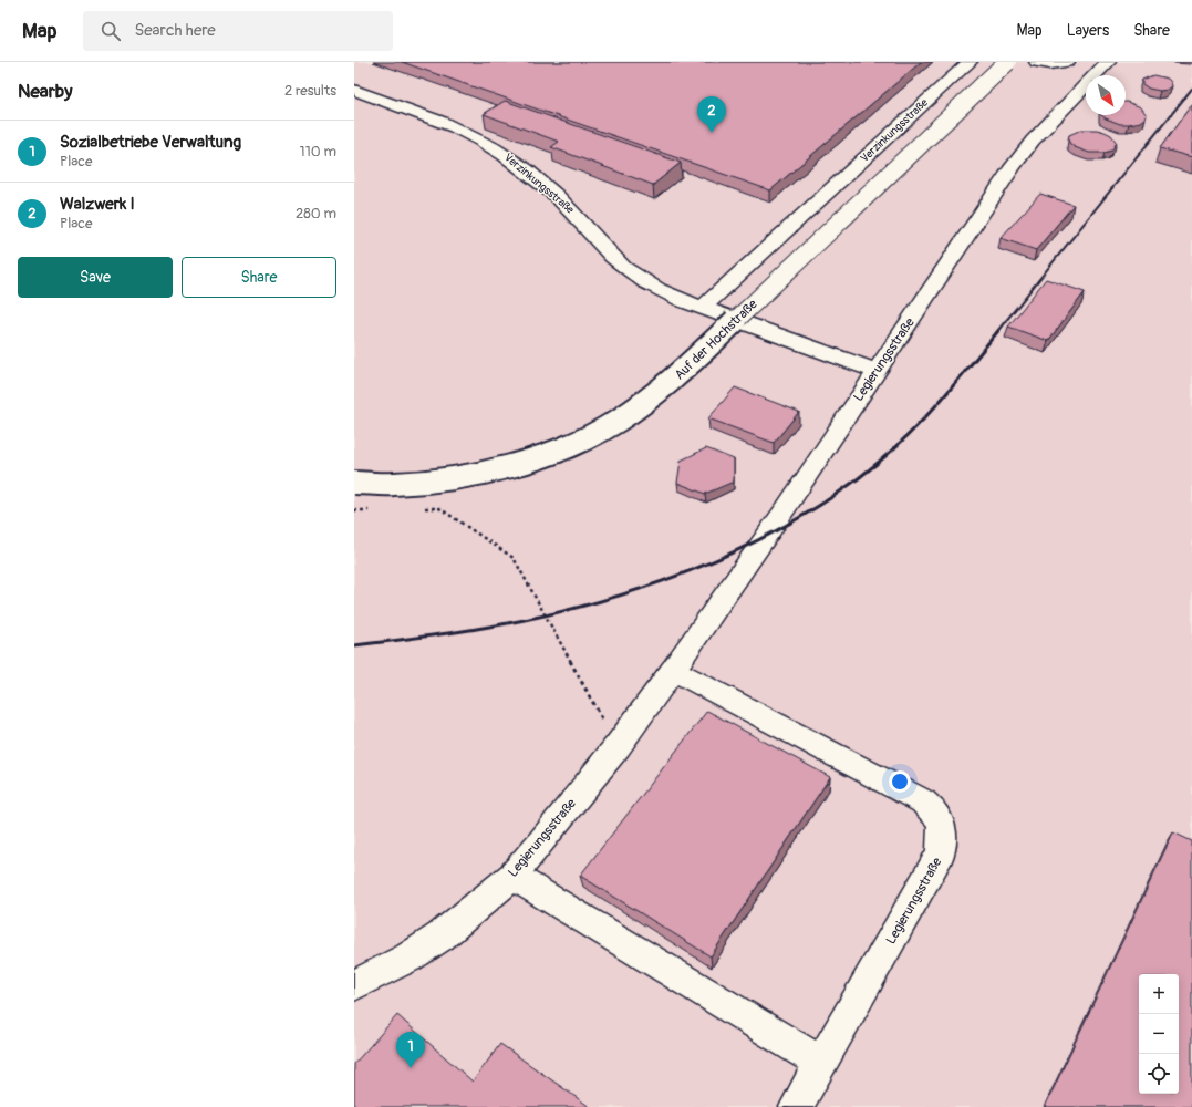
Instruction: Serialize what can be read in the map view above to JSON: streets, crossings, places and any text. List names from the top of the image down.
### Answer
{
  "streets": {
    "lane": ["Verzinkungsstraße", "Auf der Hochstraße", "Legierungsstraße"]
  },
  "crossings": [
    ["Verzinkungsstraße", "Legierungsstraße"]
  ],
  "north": "bottom right",
  "page": {
    "header": "Map",
    "search": "Search here",
    "nav": ["Map", "Layers", "Share"],
    "heading": ["Nearby", "2 results"],
    "pins": ["2", "1"],
    "list": [
      {
        "mark": "1",
        "name": "Sozialbetriebe Verwaltung",
        "note": "Place",
        "value": "110 m"
      },
      {
        "mark": "2",
        "name": "Walzwerk I",
        "note": "Place",
        "value": "280 m"
      }
    ],
    "buttons": ["Save", "Share"],
    "map_buttons": ["+", "−"]
  }
}
